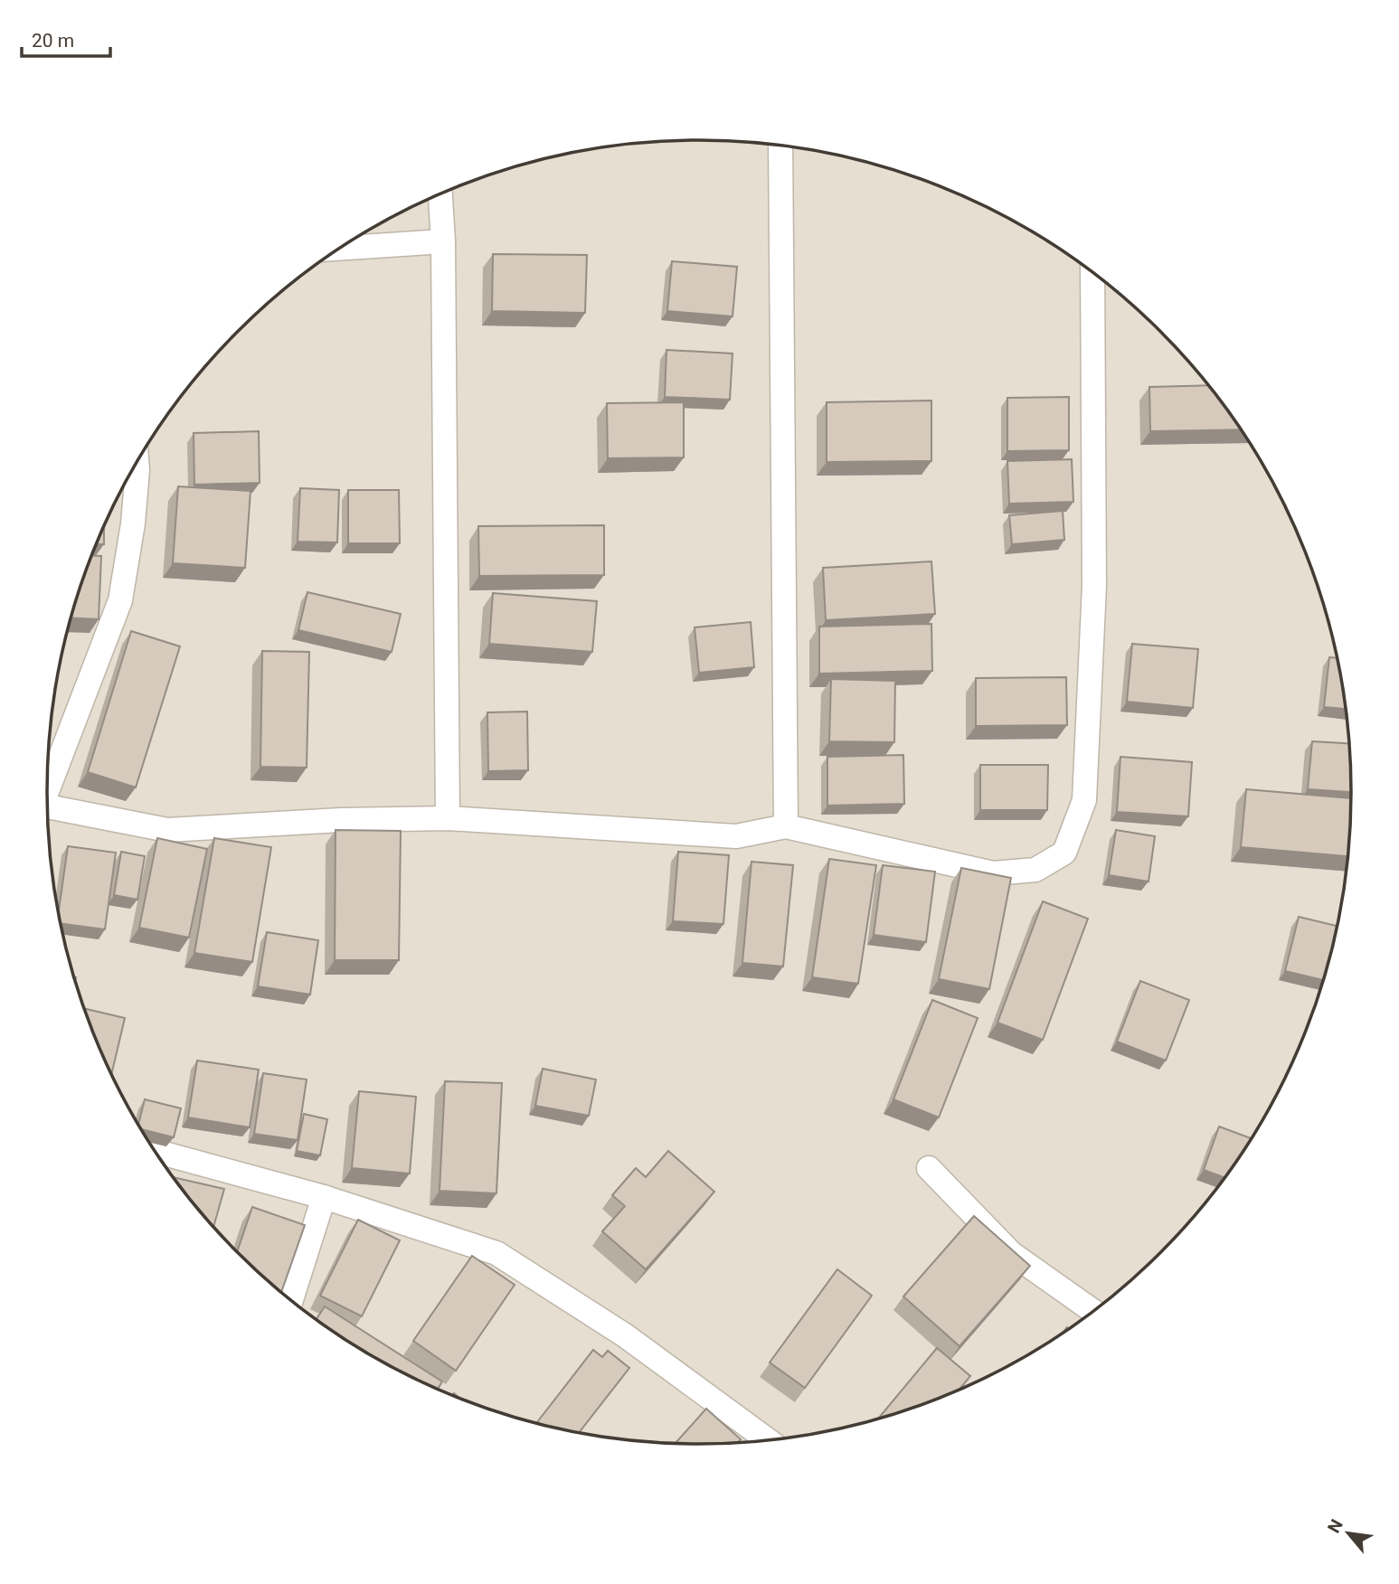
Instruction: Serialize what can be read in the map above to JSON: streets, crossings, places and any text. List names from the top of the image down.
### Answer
{
  "scale_bar": "20 m",
  "north": "top left"
}
